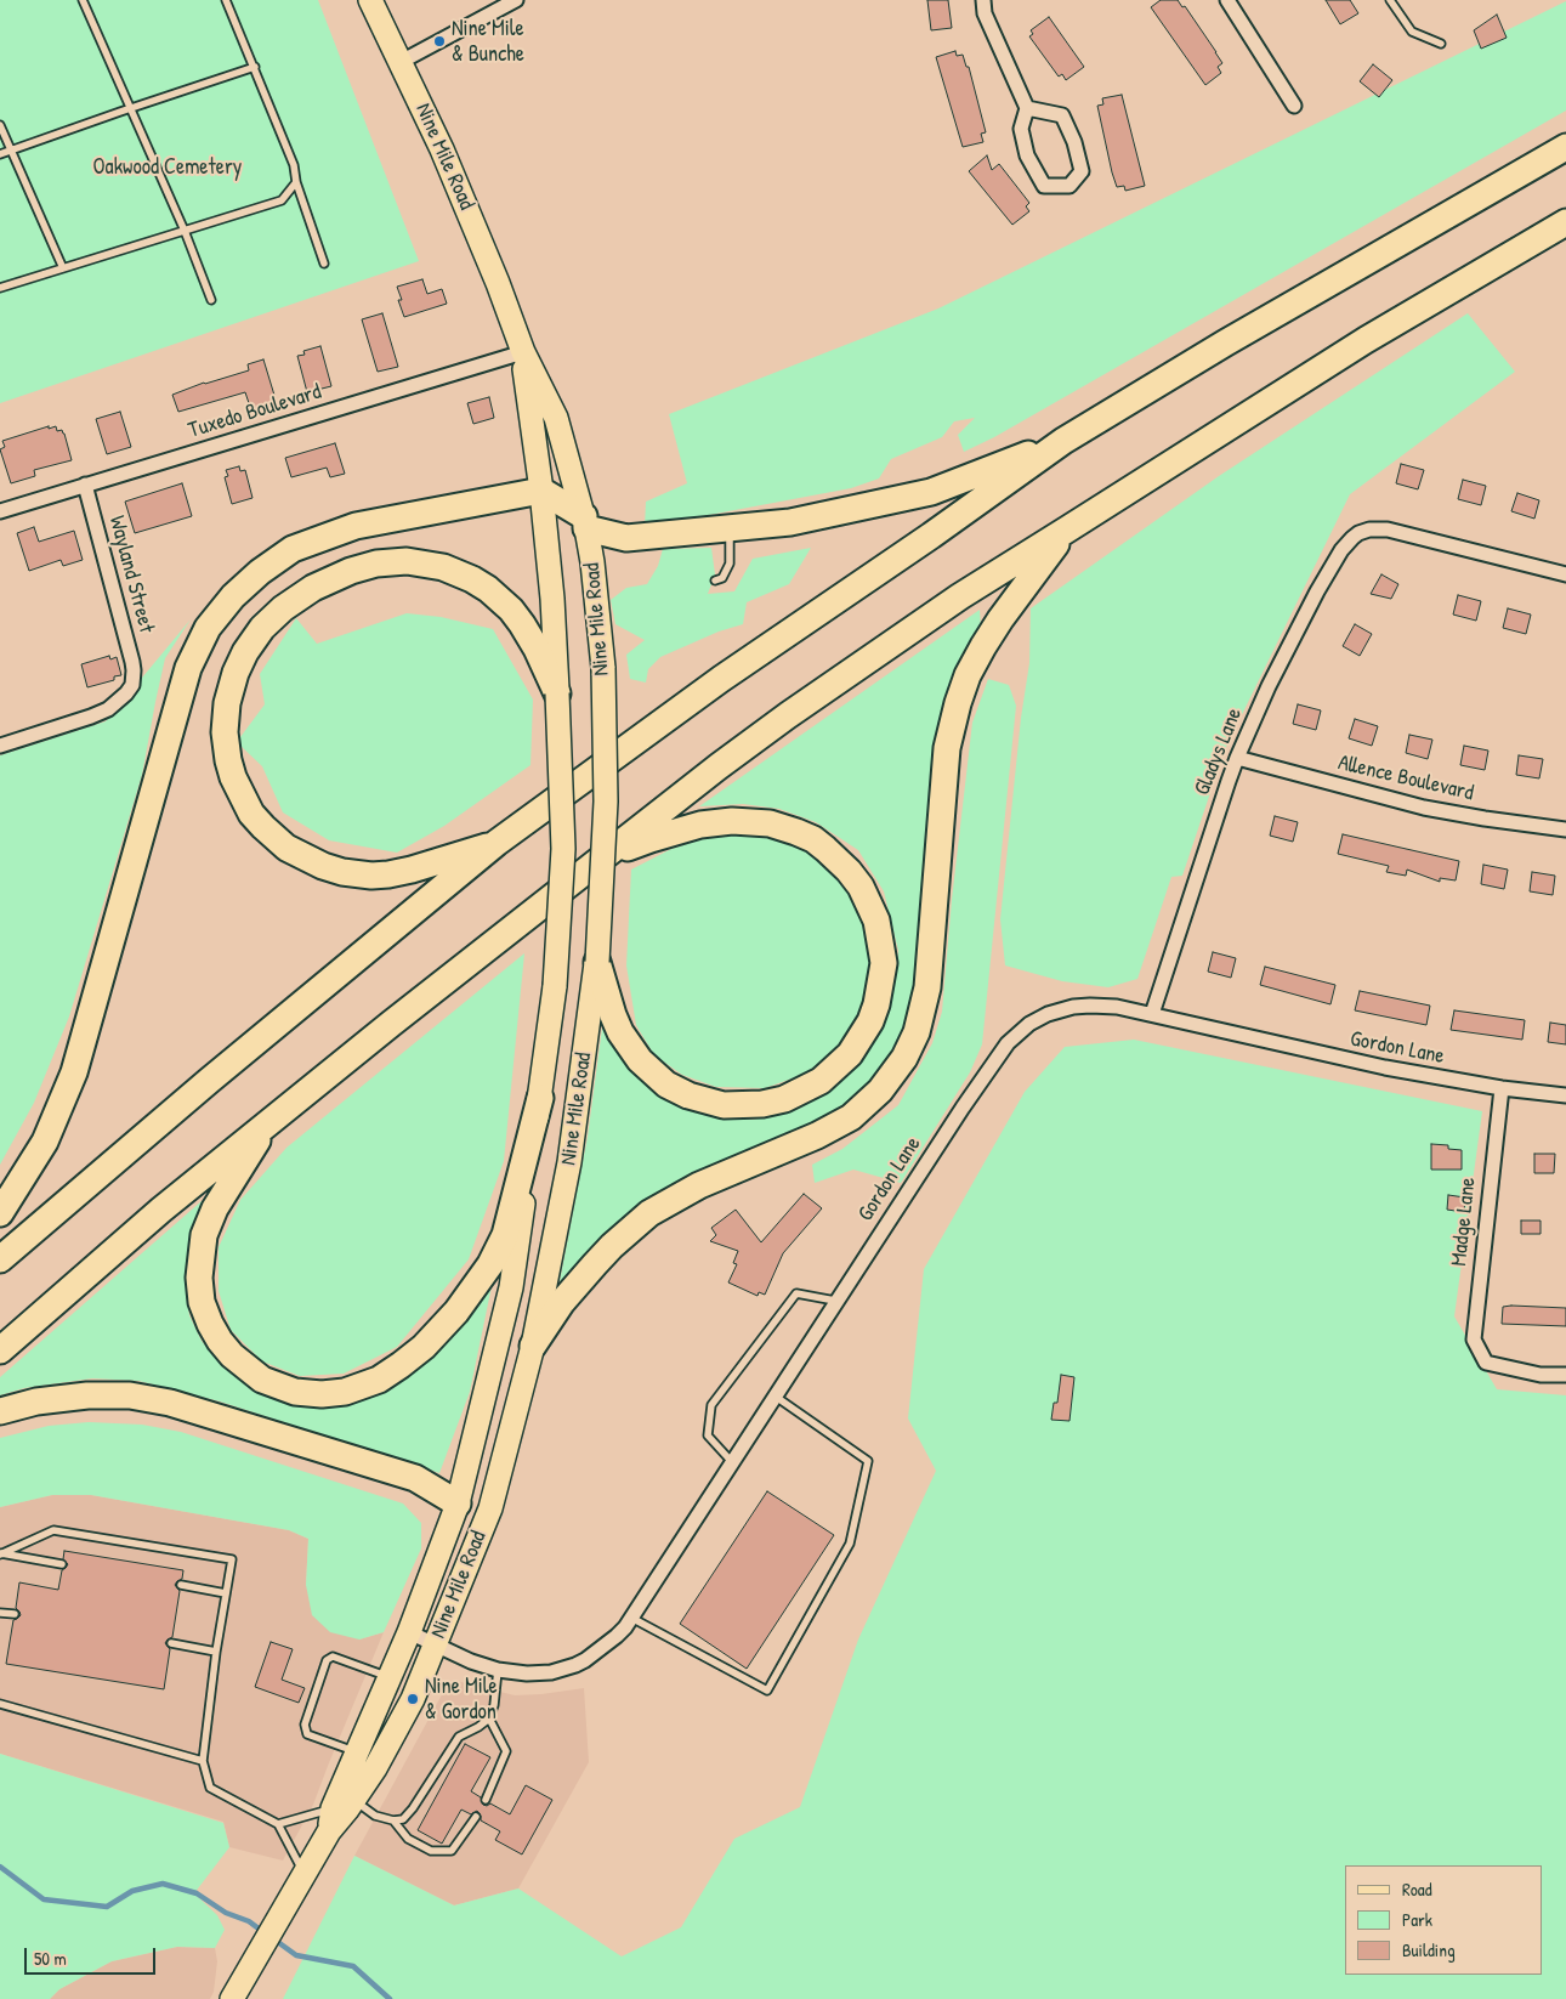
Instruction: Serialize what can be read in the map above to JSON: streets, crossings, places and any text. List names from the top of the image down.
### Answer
{
  "streets": {
    "main road": ["Nine Mile Road"],
    "street": [
      "Tuxedo Boulevard",
      "Wayland Street",
      "Gladys Lane",
      "Allence Boulevard",
      "Gordon Lane",
      "Madge Lane"
    ]
  },
  "crossings": [
    ["Nine Mile Road", "Tuxedo Boulevard"],
    ["Nine Mile Road", "Gordon Lane"],
    ["Tuxedo Boulevard", "Wayland Street"],
    ["Gladys Lane", "Allence Boulevard"],
    ["Gladys Lane", "Gordon Lane"],
    ["Gordon Lane", "Madge Lane"]
  ],
  "parks": ["Oakwood Cemetery"],
  "places": ["Nine Mile & Bunche", "Nine Mile & Gordon"],
  "legend": ["Road", "Park", "Building"],
  "scale_bar": "50 m"
}
